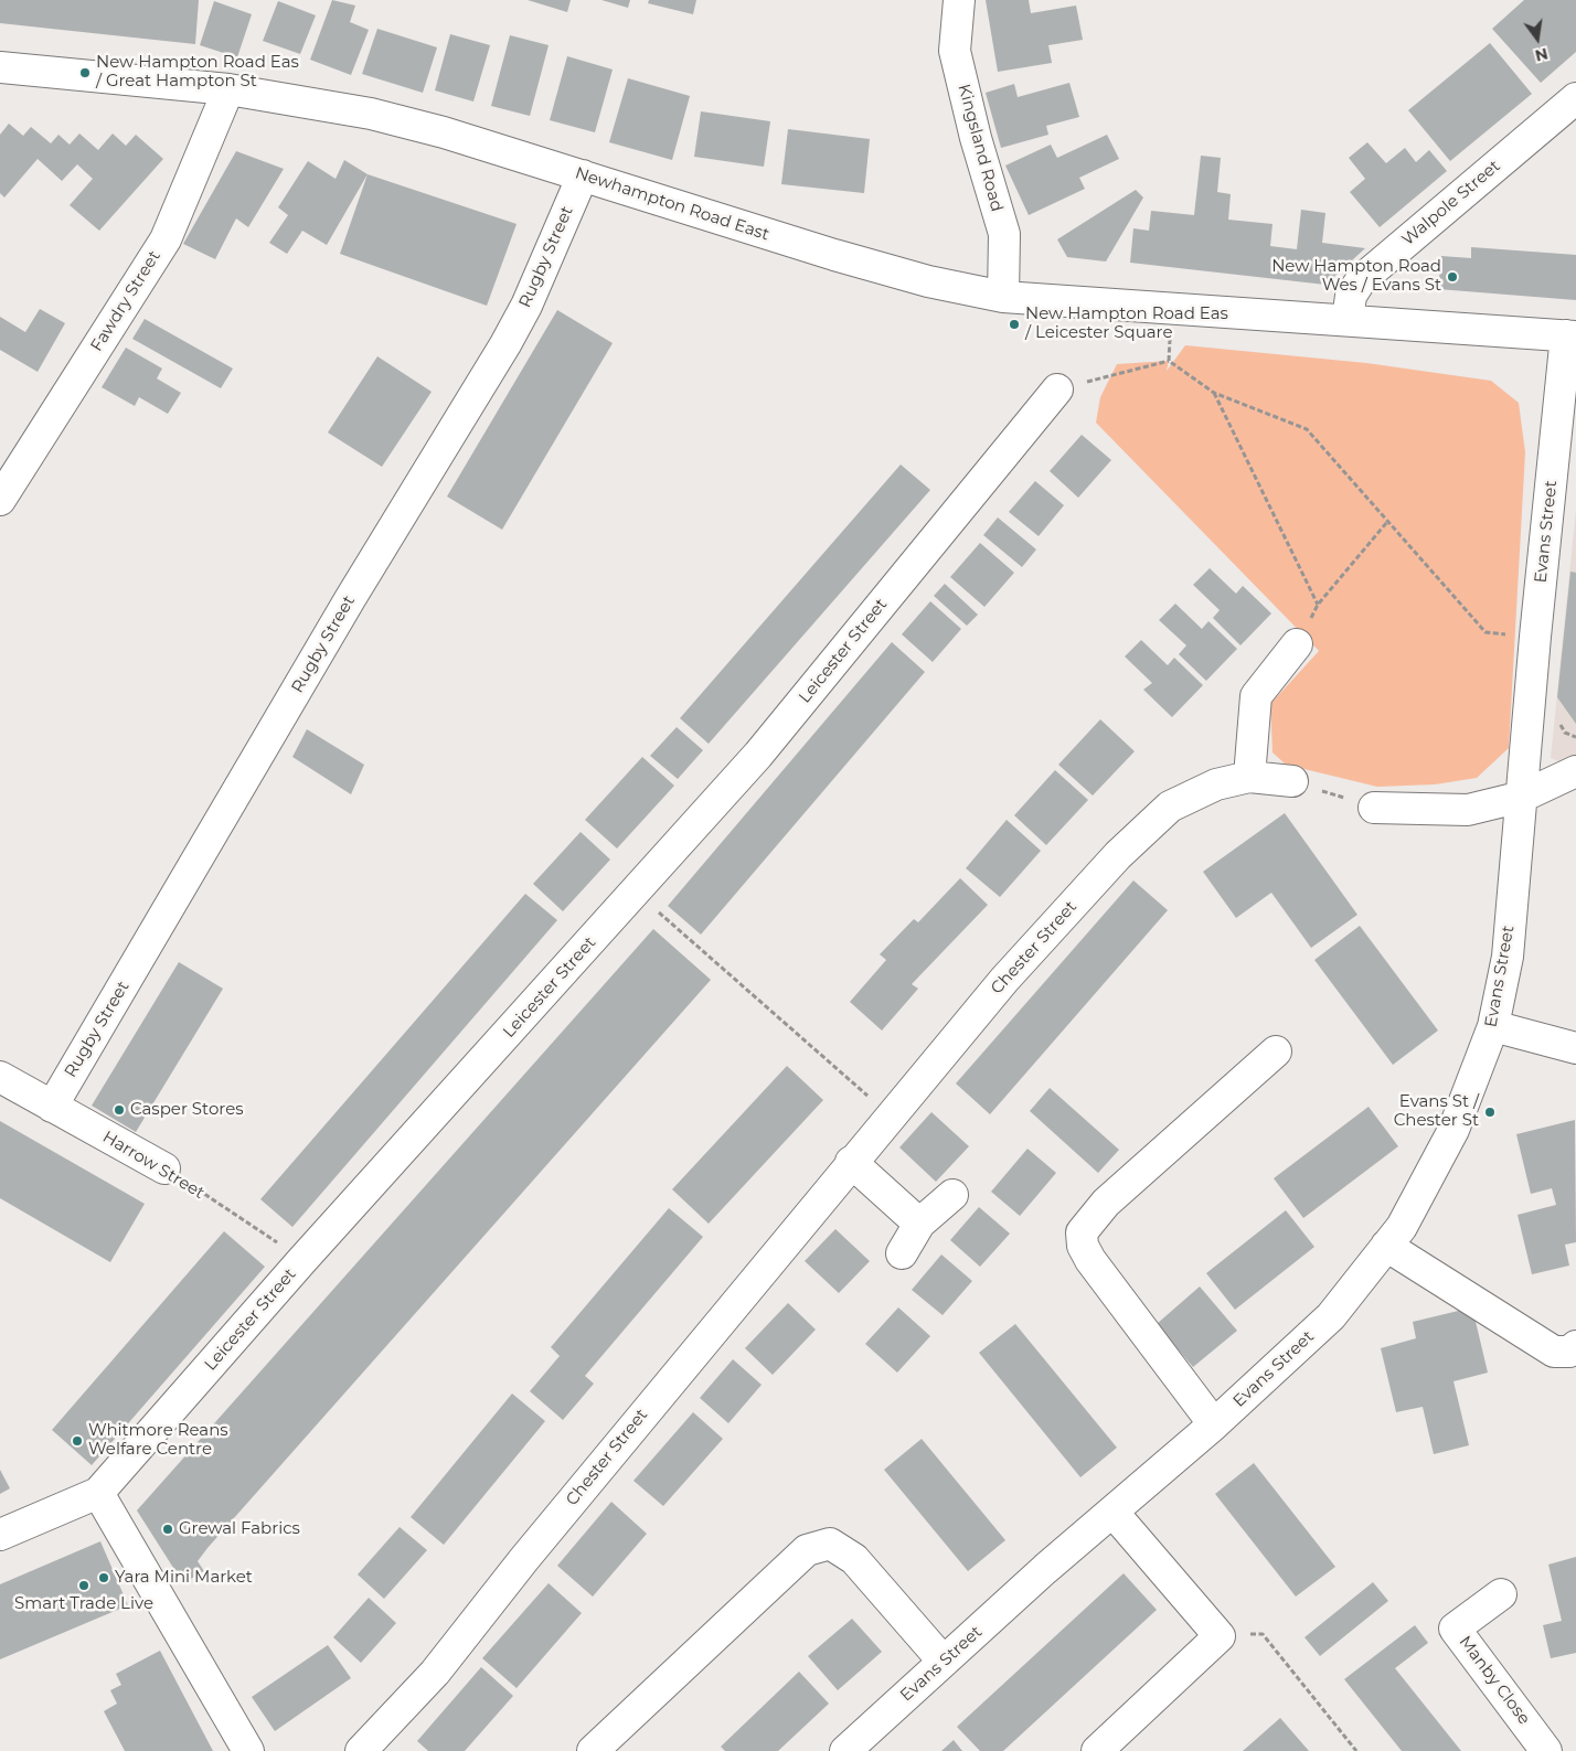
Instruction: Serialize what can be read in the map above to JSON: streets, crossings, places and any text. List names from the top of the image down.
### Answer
{
  "streets": {
    "street": [
      "Kingsland Road",
      "Walpole Street",
      "Newhampton Road East",
      "Rugby Street",
      "Fawdry Street",
      "Evans Street",
      "Leicester Street",
      "Chester Street",
      "Harrow Street",
      "Manby Close"
    ]
  },
  "crossings": [
    ["Kingsland Road", "Newhampton Road East"],
    ["Walpole Street", "Newhampton Road East"],
    ["Newhampton Road East", "Rugby Street"],
    ["Newhampton Road East", "Fawdry Street"],
    ["Newhampton Road East", "Evans Street"],
    ["Rugby Street", "Harrow Street"],
    ["Leicester Street", "Harrow Street"]
  ],
  "places": [
    "New Hampton Road Eas / Great Hampton St",
    "New Hampton Road Wes / Evans St",
    "New Hampton Road Eas / Leicester Square",
    "Casper Stores",
    "Evans St / Chester St",
    "Whitmore Reans Welfare Centre",
    "Grewal Fabrics",
    "Yara Mini Market",
    "Smart Trade Live"
  ],
  "north": "bottom"
}
